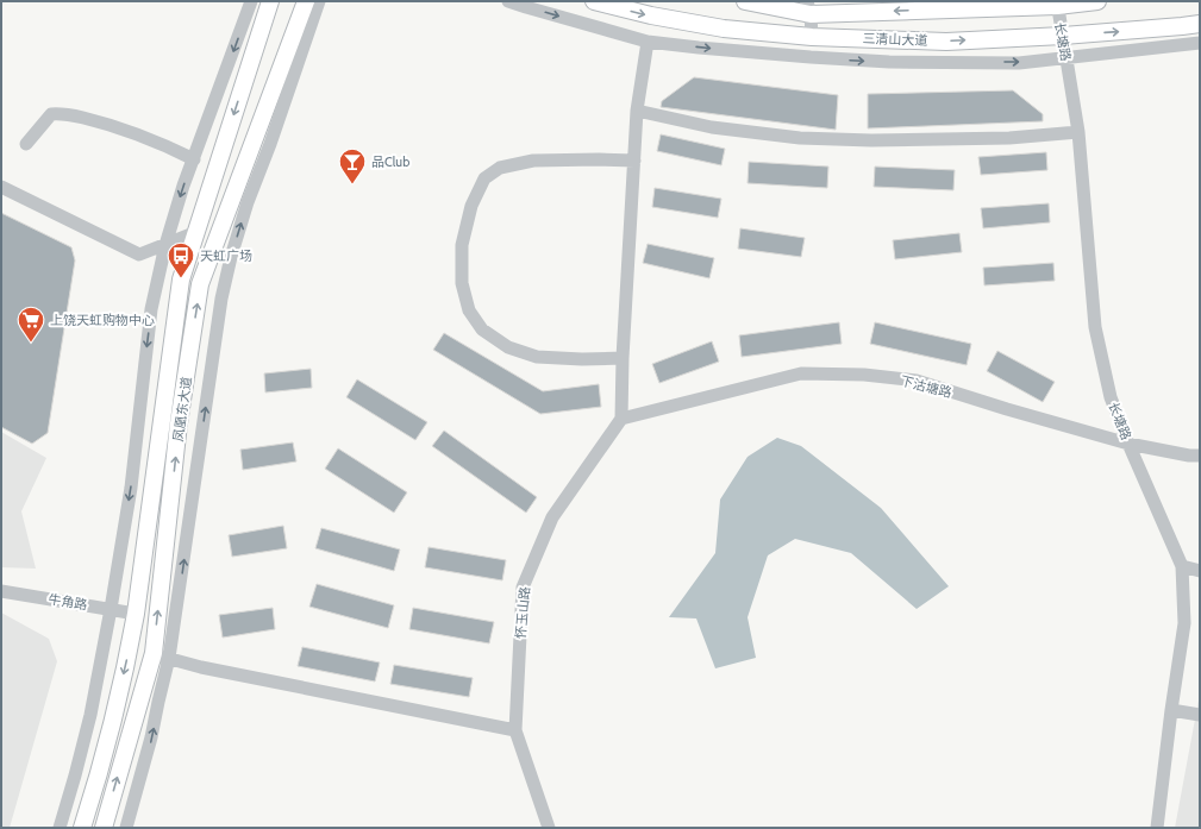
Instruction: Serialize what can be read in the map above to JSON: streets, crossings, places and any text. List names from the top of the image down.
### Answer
{
  "streets": {
    "main road": ["三清山大道", "凤凰东大道"],
    "street": [
      "长塘路",
      "下沽塘路",
      "牛角路",
      "怀玉山路"
    ]
  },
  "crossings": [
    ["三清山大道", "长塘路"],
    ["长塘路", "下沽塘路"],
    ["下沽塘路", "怀玉山路"],
    ["凤凰东大道", "牛角路"]
  ],
  "places": {
    "bar": ["品Club"],
    "bus stop": ["天虹广场"],
    "supermarket": ["上饶天虹购物中心"]
  }
}
